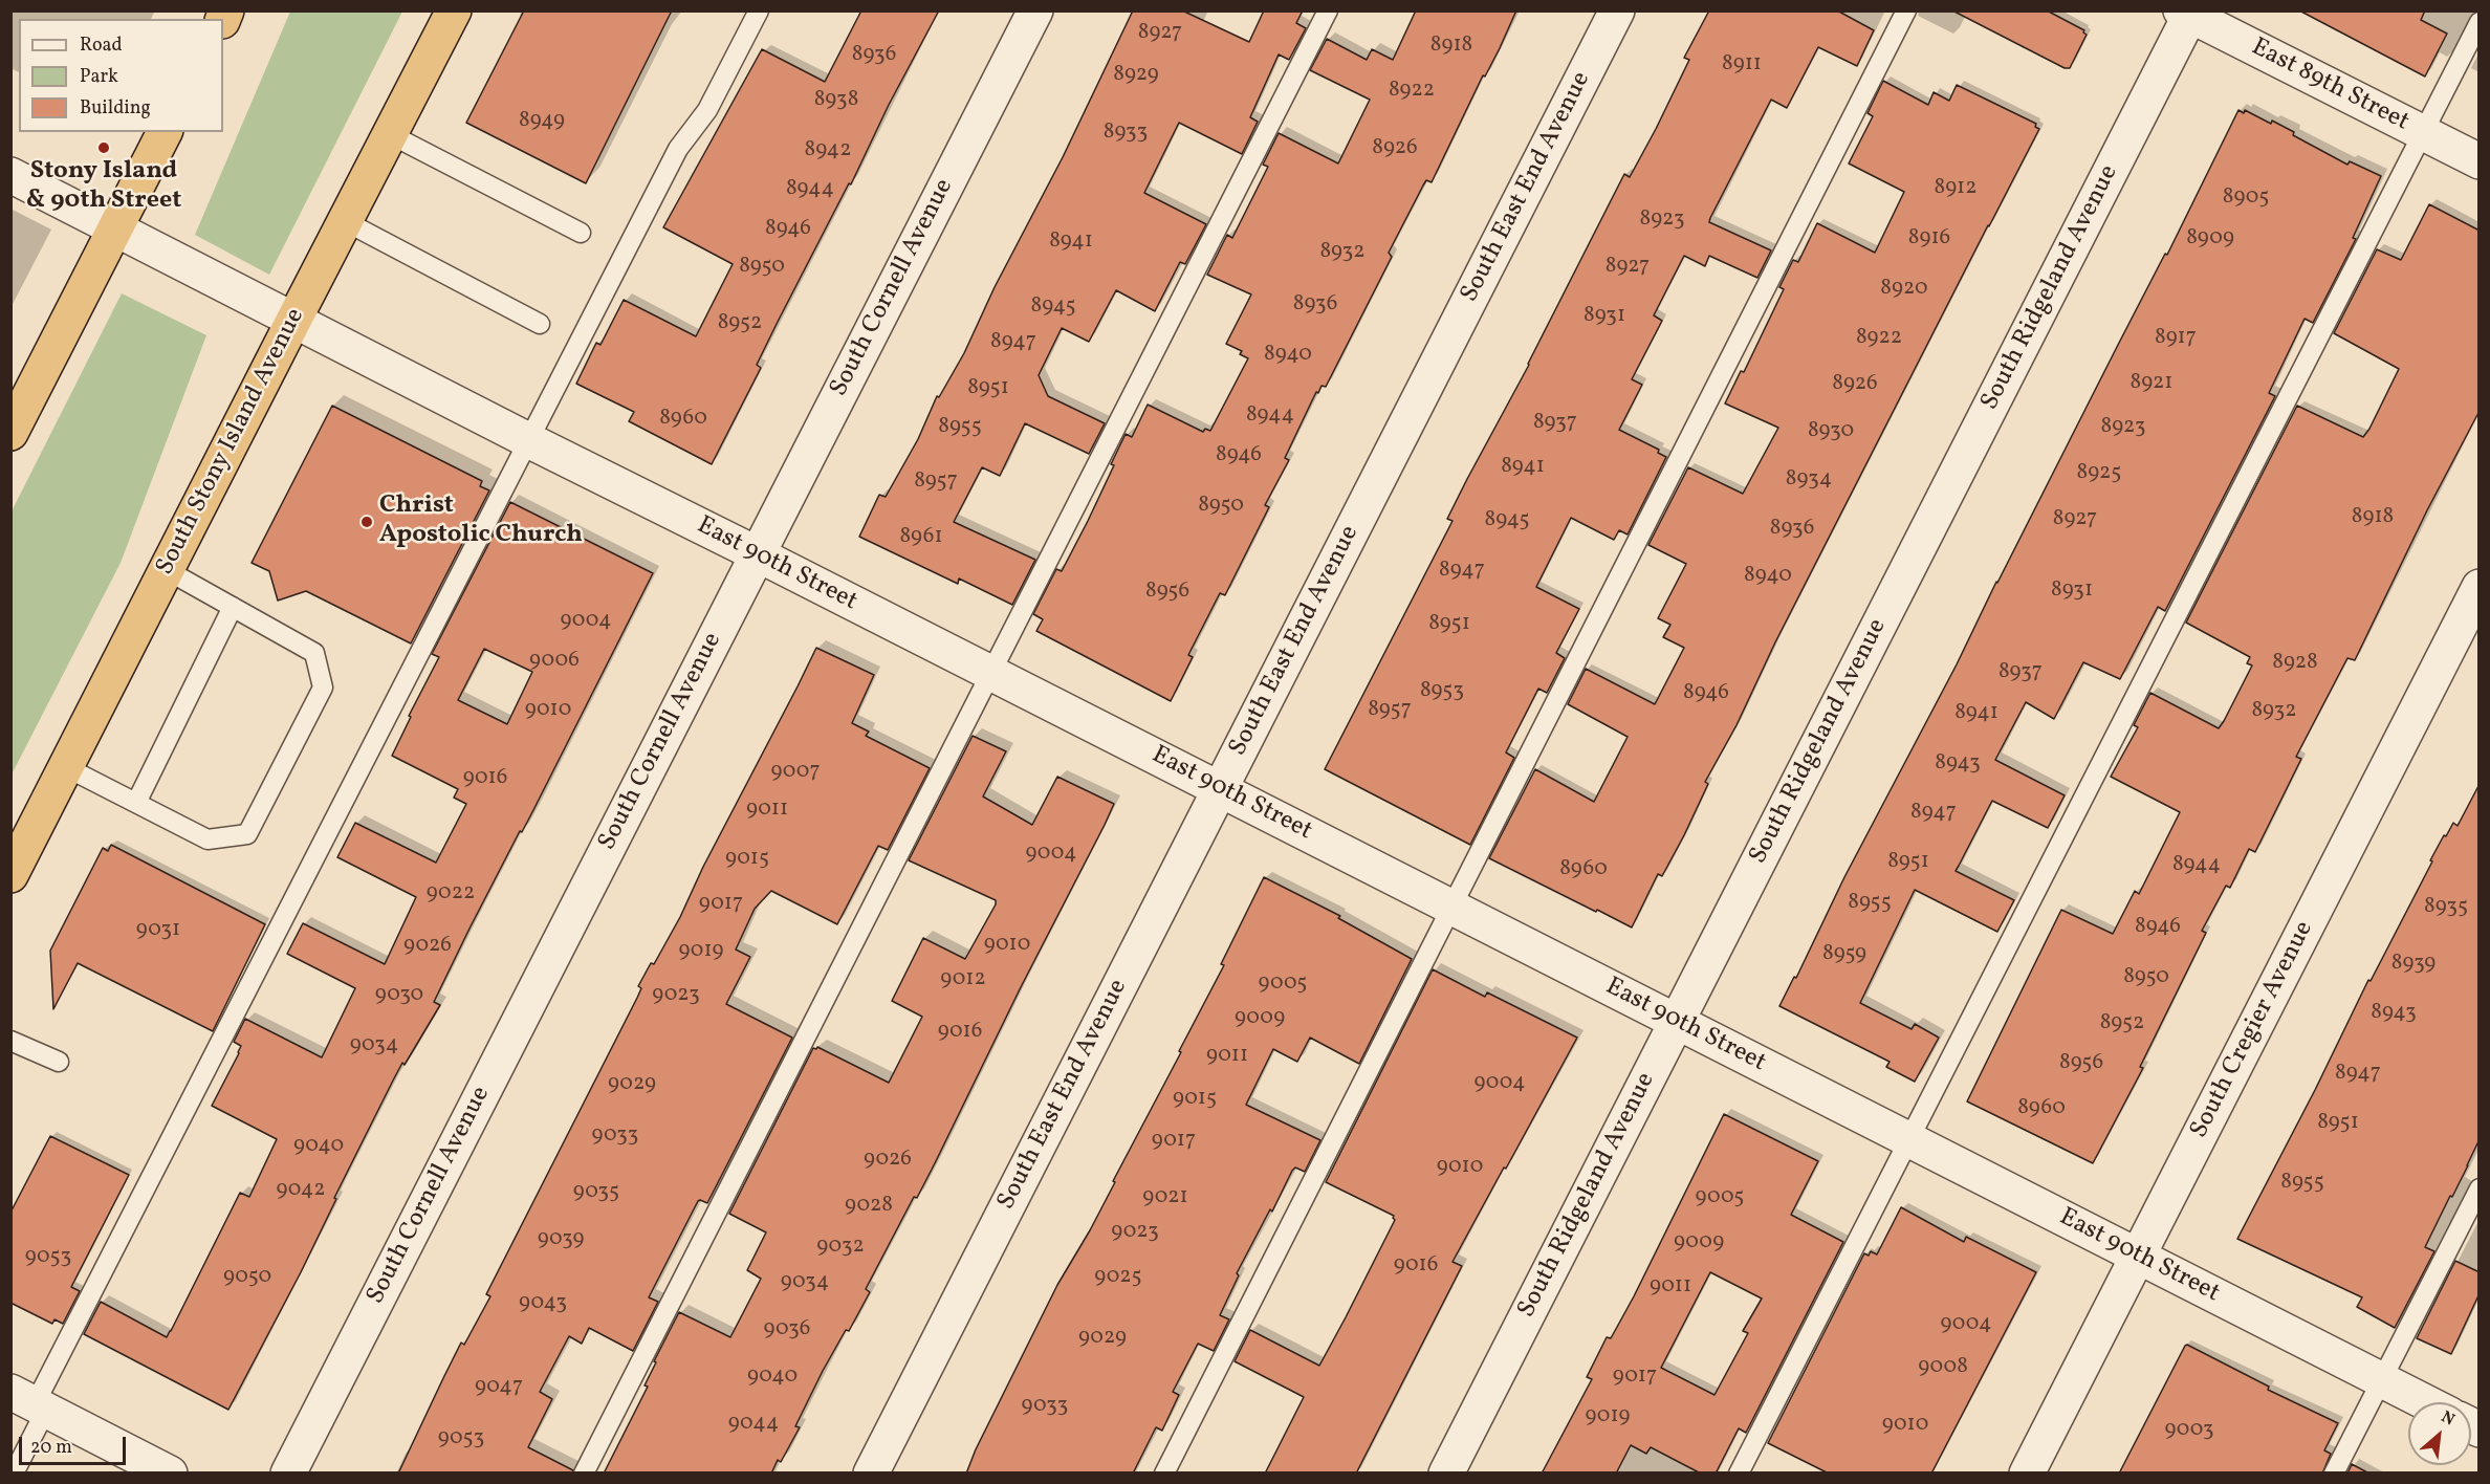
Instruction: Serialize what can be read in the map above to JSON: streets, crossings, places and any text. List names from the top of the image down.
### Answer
{
  "streets": {
    "highway": ["South Stony Island Avenue"],
    "street": [
      "East 89th Street",
      "South East End Avenue",
      "South Cornell Avenue",
      "South Ridgeland Avenue",
      "East 90th Street",
      "South Cregier Avenue"
    ]
  },
  "crossings": [
    ["East 89th Street", "South Ridgeland Avenue"],
    ["South East End Avenue", "East 90th Street"],
    ["South Cornell Avenue", "East 90th Street"],
    ["South Ridgeland Avenue", "East 90th Street"],
    ["South Stony Island Avenue", "East 90th Street"],
    ["East 90th Street", "South Cregier Avenue"]
  ],
  "places": ["Stony Island & 90th Street", "Christ Apostolic Church"],
  "house_numbers": [
    "8927",
    "8918",
    "8936",
    "8911",
    "8929",
    "8922",
    "8938",
    "8949",
    "8933",
    "8926",
    "8942",
    "8912",
    "8944",
    "8905",
    "8923",
    "8946",
    "8916",
    "8909",
    "8941",
    "8932",
    "8950",
    "8927",
    "8920",
    "8936",
    "8945",
    "8931",
    "8952",
    "8922",
    "8917",
    "8947",
    "8940",
    "8921",
    "8926",
    "8951",
    "8944",
    "8960",
    "8937",
    "8955",
    "8923",
    "8930",
    "8946",
    "8941",
    "8925",
    "8934",
    "8957",
    "8950",
    "8918",
    "8927",
    "8945",
    "8936",
    "8961",
    "8947",
    "8940",
    "8931",
    "8956",
    "9004",
    "8951",
    "9006",
    "8928",
    "8937",
    "8953",
    "8946",
    "9010",
    "8957",
    "8932",
    "8941",
    "8943",
    "9007",
    "9016",
    "9011",
    "8947",
    "9004",
    "9015",
    "8951",
    "8944",
    "8960",
    "9022",
    "8955",
    "9017",
    "8935",
    "8946",
    "9031",
    "9010",
    "9026",
    "9019",
    "8959",
    "8939",
    "8950",
    "9012",
    "9005",
    "9030",
    "9023",
    "8943",
    "9009",
    "8952",
    "9016",
    "9034",
    "9011",
    "8956",
    "8947",
    "9004",
    "9029",
    "9015",
    "8960",
    "8951",
    "9033",
    "9017",
    "9040",
    "9026",
    "9010",
    "8955",
    "9042",
    "9035",
    "9021",
    "9005",
    "9028",
    "9023",
    "9039",
    "9009",
    "9032",
    "9053",
    "9016",
    "9050",
    "9025",
    "9034",
    "9011",
    "9043",
    "9004",
    "9036",
    "9029",
    "9008",
    "9040",
    "9017",
    "9047",
    "9033",
    "9019",
    "9044",
    "9010",
    "9003",
    "9053"
  ],
  "legend": ["Road", "Park", "Building"],
  "scale_bar": "20 m",
  "north": "top right"
}
